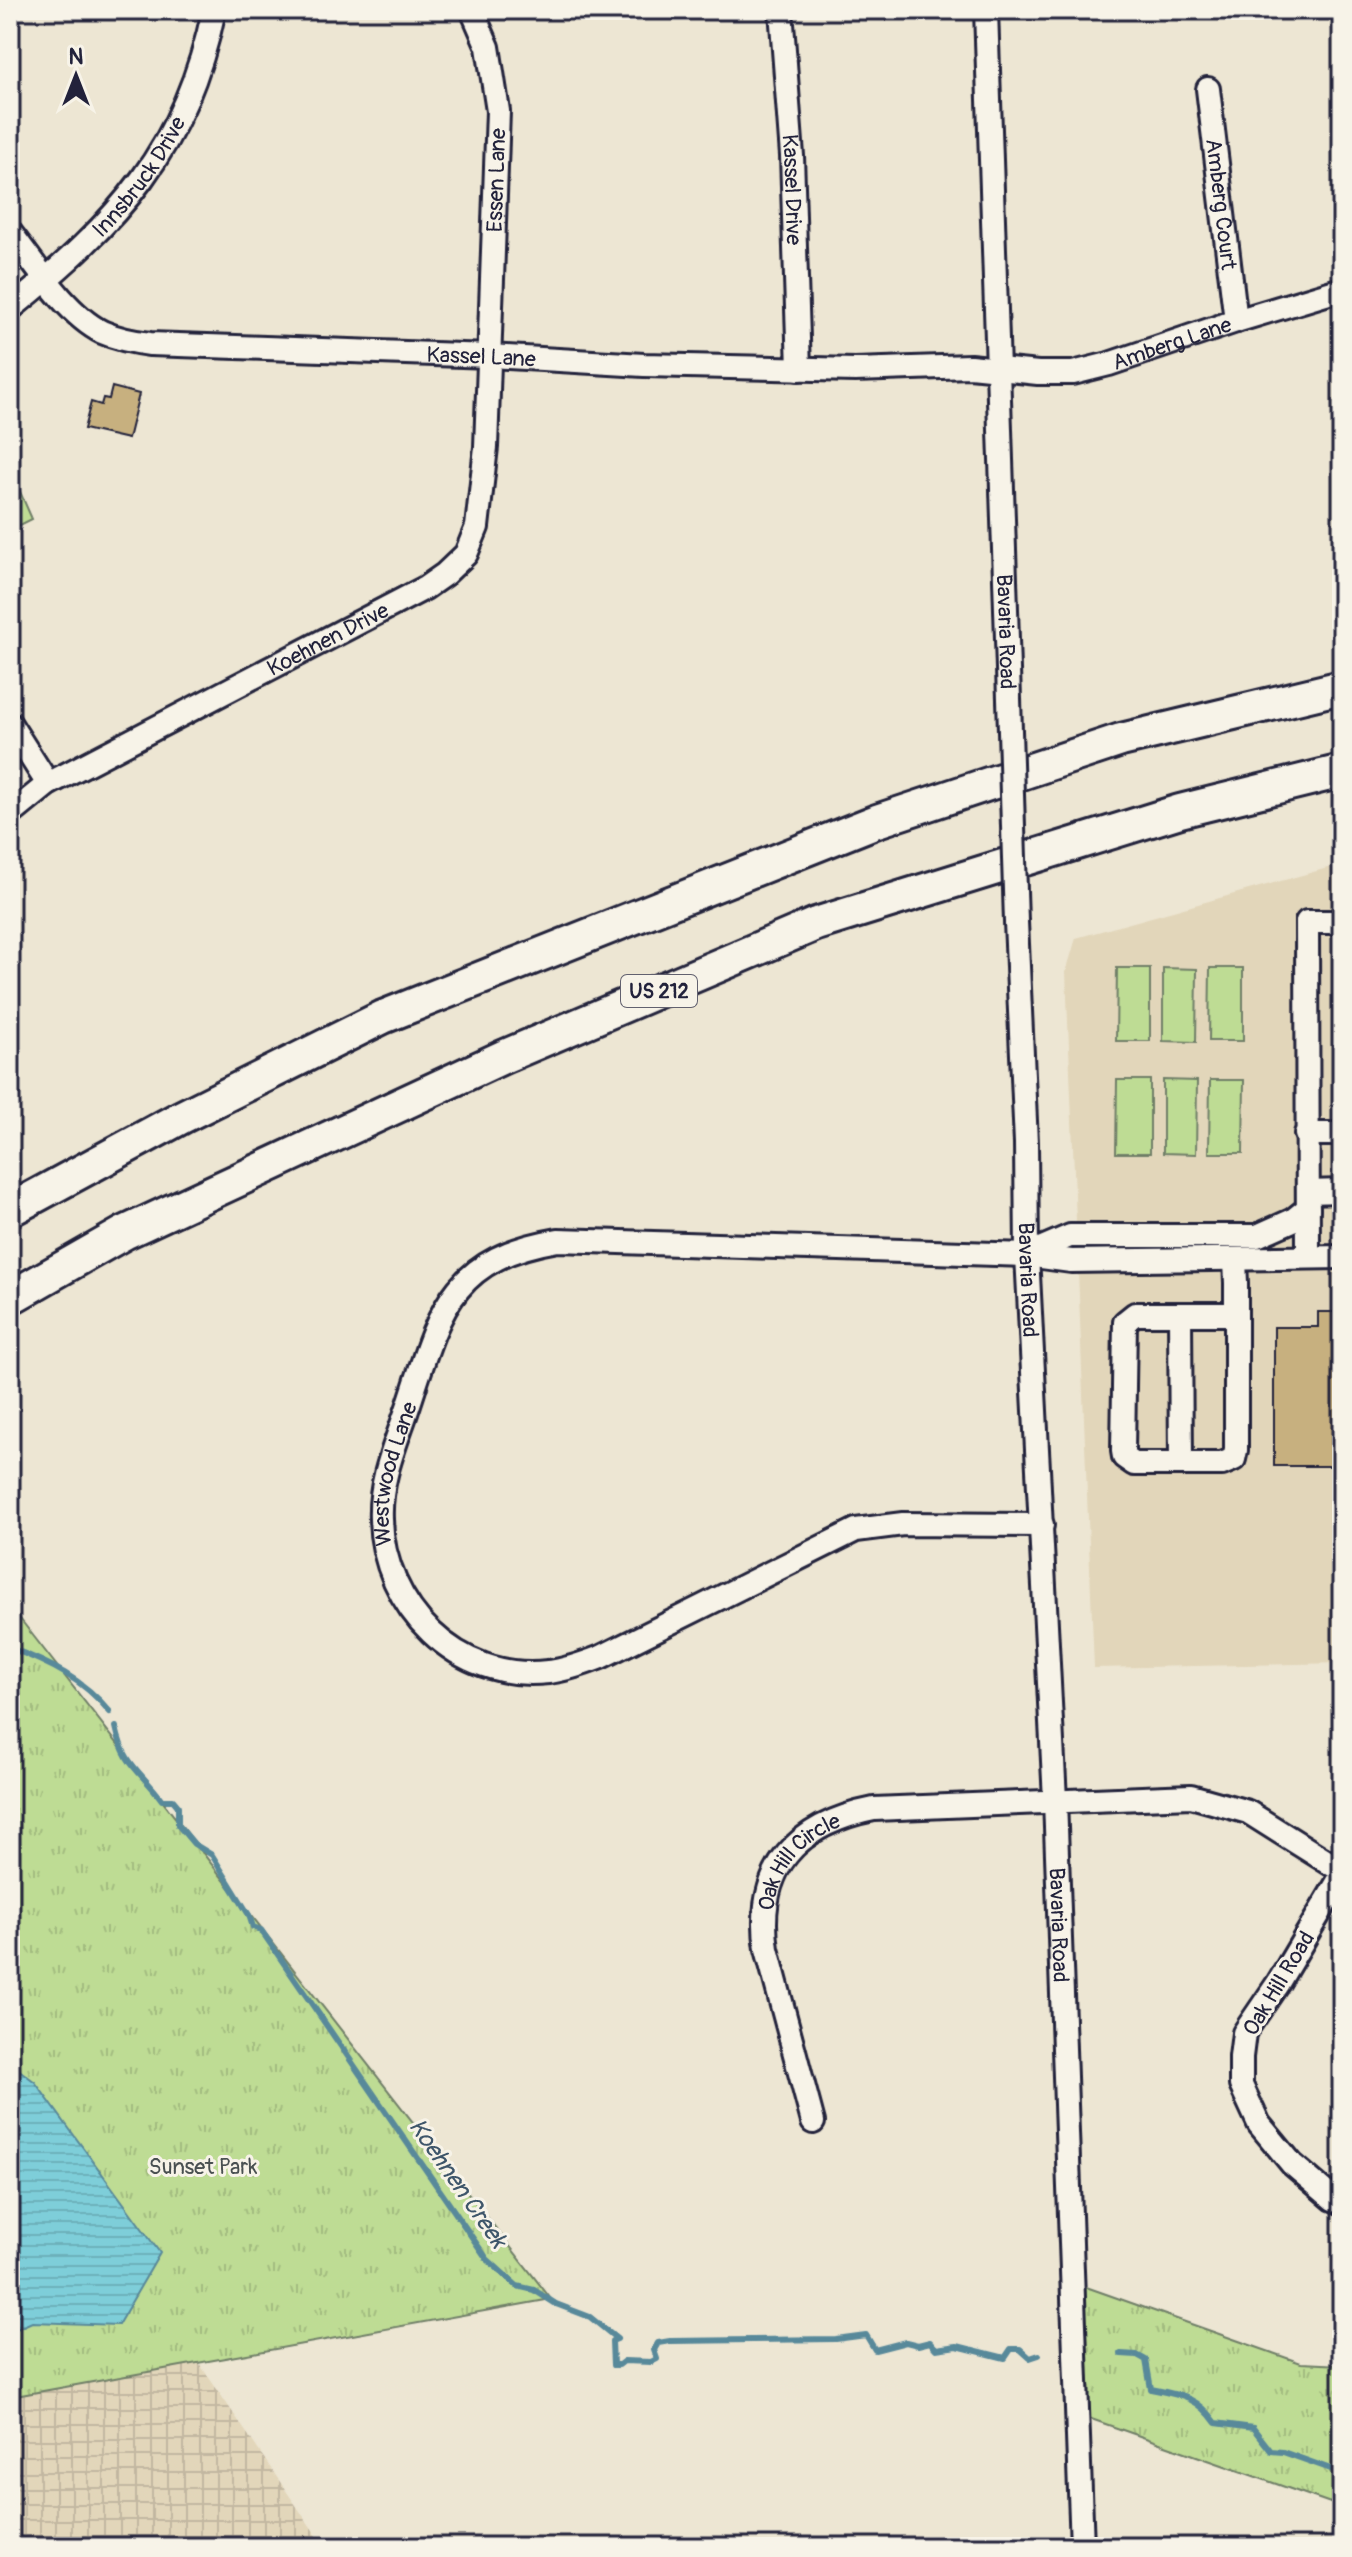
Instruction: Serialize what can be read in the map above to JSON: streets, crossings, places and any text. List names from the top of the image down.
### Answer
{
  "streets": {
    "highway": ["US 212"],
    "street": [
      "Innsbruck Drive",
      "Essen Lane",
      "Kassel Drive",
      "Amberg Court",
      "Amberg Lane",
      "Kassel Lane",
      "Bavaria Road",
      "Koehnen Drive",
      "Westwood Lane",
      "Oak Hill Circle",
      "Oak Hill Road"
    ]
  },
  "crossings": [
    ["Innsbruck Drive", "Kassel Lane"],
    ["Essen Lane", "Kassel Lane"],
    ["Essen Lane", "Koehnen Drive"],
    ["Kassel Drive", "Kassel Lane"],
    ["Amberg Court", "Amberg Lane"],
    ["Amberg Lane", "Kassel Lane"],
    ["Amberg Lane", "Bavaria Road"],
    ["Kassel Lane", "Bavaria Road"],
    ["Kassel Lane", "Koehnen Drive"],
    ["Bavaria Road", "Westwood Lane"],
    ["Bavaria Road", "Oak Hill Circle"],
    ["Bavaria Road", "Oak Hill Road"],
    ["Oak Hill Circle", "Oak Hill Road"]
  ],
  "water": ["Koehnen Creek"],
  "parks": ["Sunset Park"],
  "north": "top"
}
